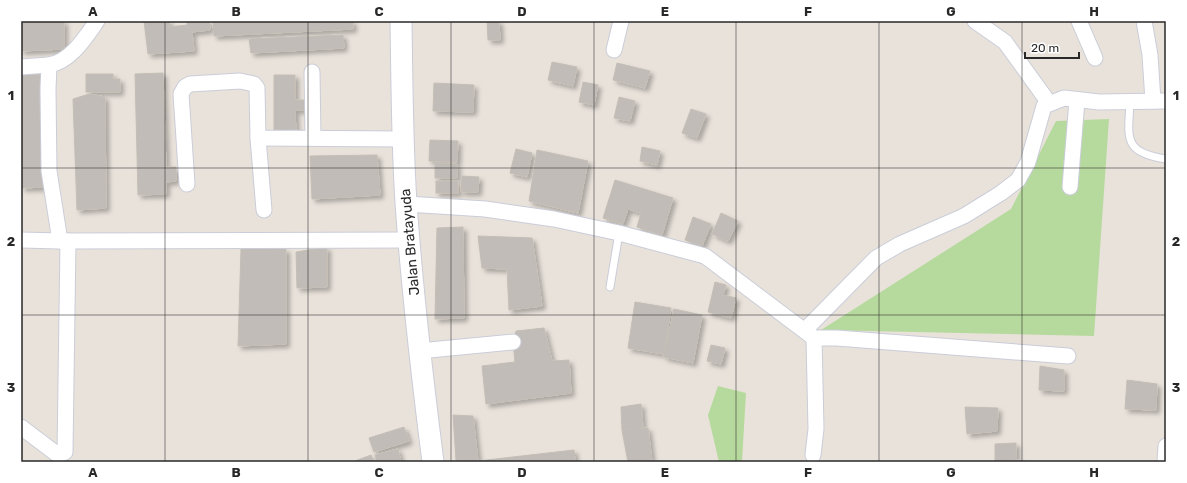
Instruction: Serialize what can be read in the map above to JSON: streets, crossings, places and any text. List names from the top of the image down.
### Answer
{
  "streets": {
    "street": ["Jalan Bratayuda"]
  },
  "scale_bar": "20 m",
  "grid": {
    "columns": [
      "A",
      "B",
      "C",
      "D",
      "E",
      "F",
      "G",
      "H"
    ],
    "rows": ["1", "2", "3"]
  }
}
